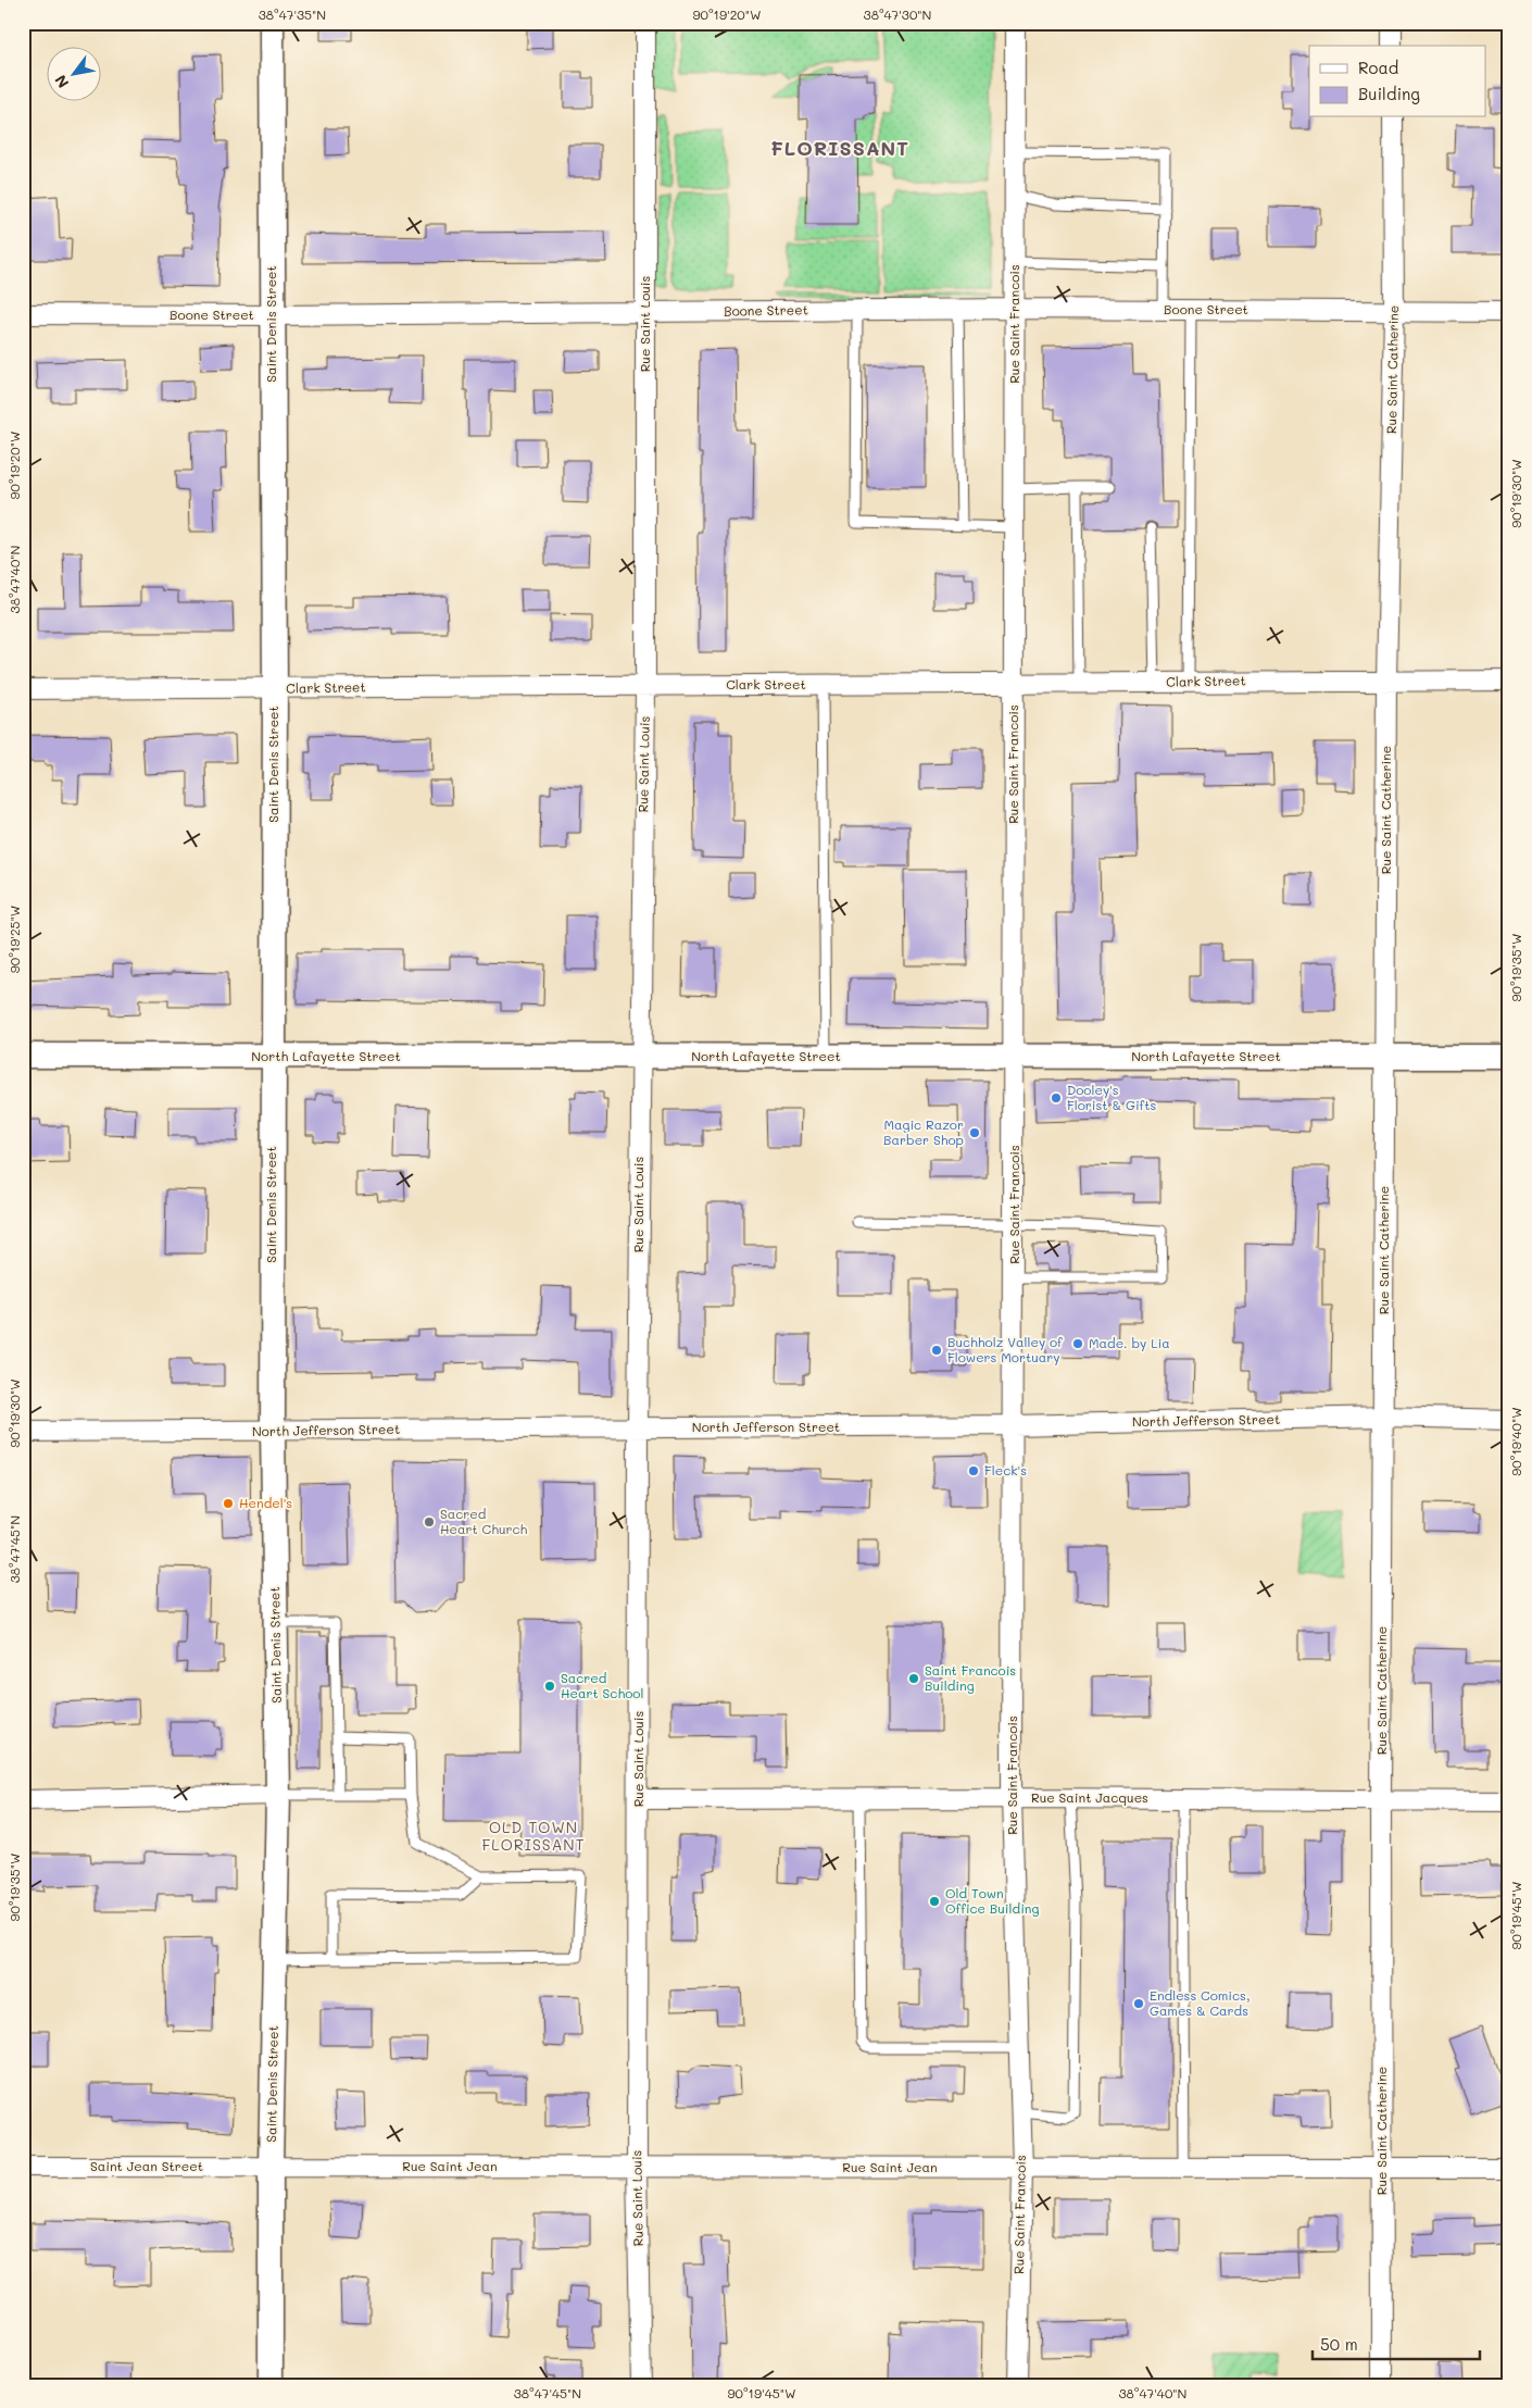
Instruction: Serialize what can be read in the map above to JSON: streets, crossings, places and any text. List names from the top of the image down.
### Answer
{
  "streets": {
    "street": [
      "Boone Street",
      "Saint Denis Street",
      "Rue Saint Louis",
      "Rue Saint Francois",
      "Rue Saint Catherine",
      "Clark Street",
      "North Lafayette Street",
      "North Jefferson Street",
      "Rue Saint Jacques",
      "Saint Jean Street",
      "Rue Saint Jean"
    ]
  },
  "crossings": [
    ["Boone Street", "Saint Denis Street"],
    ["Boone Street", "Rue Saint Louis"],
    ["Boone Street", "Rue Saint Francois"],
    ["Boone Street", "Rue Saint Catherine"],
    ["Saint Denis Street", "Clark Street"],
    ["Saint Denis Street", "North Lafayette Street"],
    ["Saint Denis Street", "North Jefferson Street"],
    ["Saint Denis Street", "Saint Jean Street"],
    ["Saint Denis Street", "Rue Saint Jean"],
    ["Rue Saint Louis", "Clark Street"],
    ["Rue Saint Louis", "North Lafayette Street"],
    ["Rue Saint Louis", "North Jefferson Street"],
    ["Rue Saint Louis", "Rue Saint Jacques"],
    ["Rue Saint Louis", "Rue Saint Jean"],
    ["Rue Saint Francois", "Clark Street"],
    ["Rue Saint Francois", "North Lafayette Street"],
    ["Rue Saint Francois", "North Jefferson Street"],
    ["Rue Saint Francois", "Rue Saint Jacques"],
    ["Rue Saint Francois", "Rue Saint Jean"],
    ["Rue Saint Catherine", "Clark Street"],
    ["Rue Saint Catherine", "North Lafayette Street"],
    ["Rue Saint Catherine", "North Jefferson Street"],
    ["Rue Saint Catherine", "Rue Saint Jacques"],
    ["Rue Saint Catherine", "Rue Saint Jean"],
    ["Saint Jean Street", "Rue Saint Jean"]
  ],
  "districts": ["FLORISSANT", "OLD TOWN FLORISSANT"],
  "places": [
    "Dooley's Florist & Gifts",
    "Magic Razor Barber Shop",
    "Made. by Lia",
    "Buchholz Valley of Flowers Mortuary",
    "Fleck's",
    "Hendel's",
    "Sacred Heart Church",
    "Saint Francois Building",
    "Sacred Heart School",
    "Old Town Office Building",
    "Endless Comics, Games & Cards"
  ],
  "legend": ["Road", "Building"],
  "scale_bar": "50 m",
  "north": "bottom left",
  "coordinates": [
    "38°47'35\"N",
    "90°19'20\"W",
    "38°47'30\"N",
    "90°19'30\"W",
    "38°47'40\"N",
    "90°19'25\"W",
    "90°19'35\"W",
    "90°19'40\"W",
    "38°47'45\"N",
    "90°19'45\"W"
  ]
}
